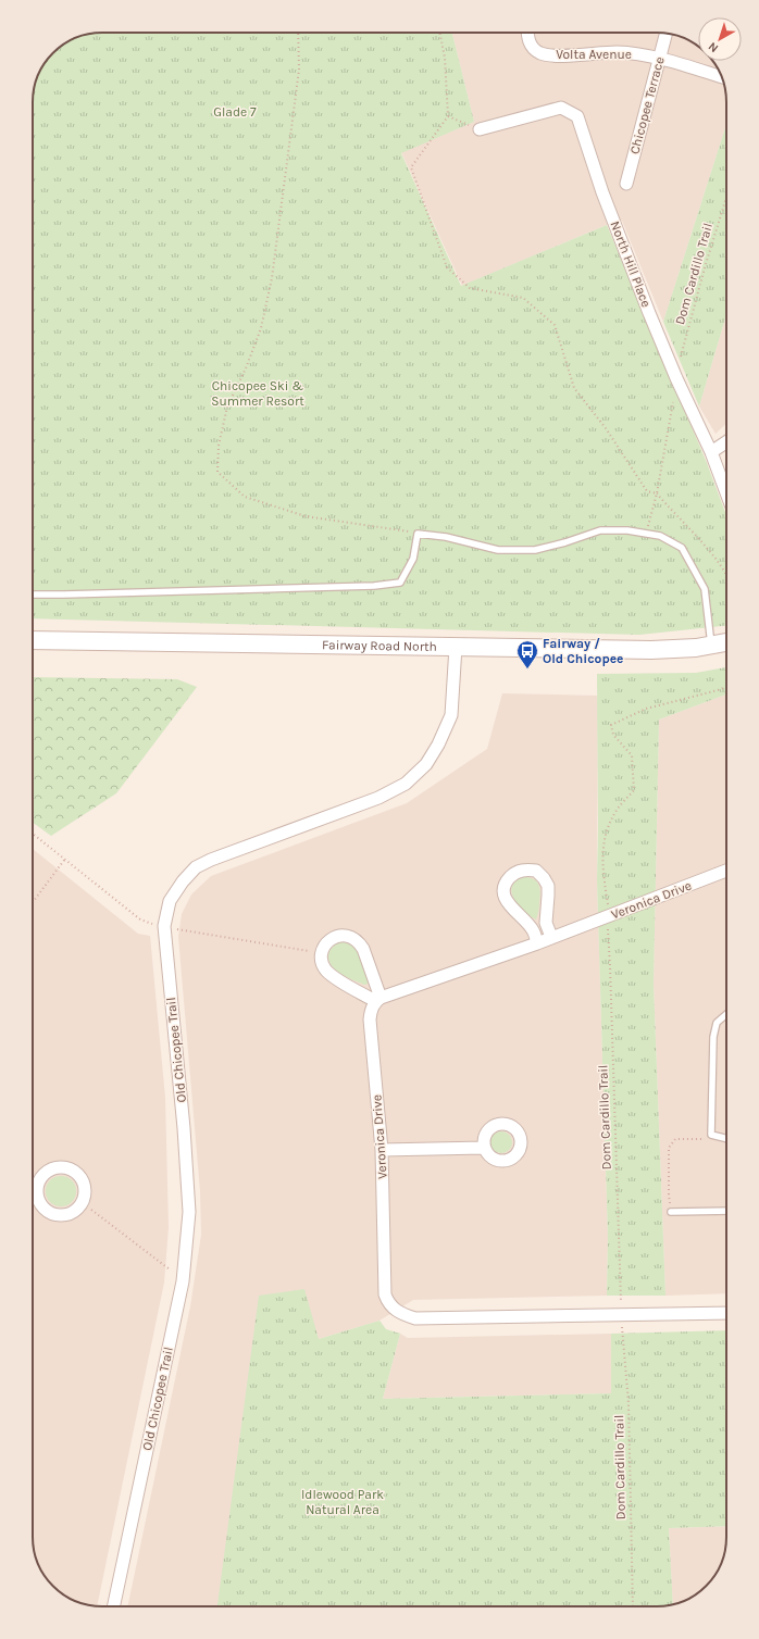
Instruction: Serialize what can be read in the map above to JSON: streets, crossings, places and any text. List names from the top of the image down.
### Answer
{
  "streets": {
    "main road": ["Fairway Road North"],
    "street": [
      "Volta Avenue",
      "Chicopee Terrace",
      "North Hill Place",
      "Veronica Drive",
      "Old Chicopee Trail"
    ],
    "path": ["Dom Cardillo Trail"]
  },
  "crossings": [
    ["Volta Avenue", "Chicopee Terrace"],
    ["Fairway Road North", "Old Chicopee Trail"]
  ],
  "parks": ["Glade 7", "Chicopee Ski & Summer Resort", "Idlewood Park Natural Area"],
  "places": {
    "bus stop": ["Fairway / Old Chicopee"]
  },
  "north": "bottom left"
}
